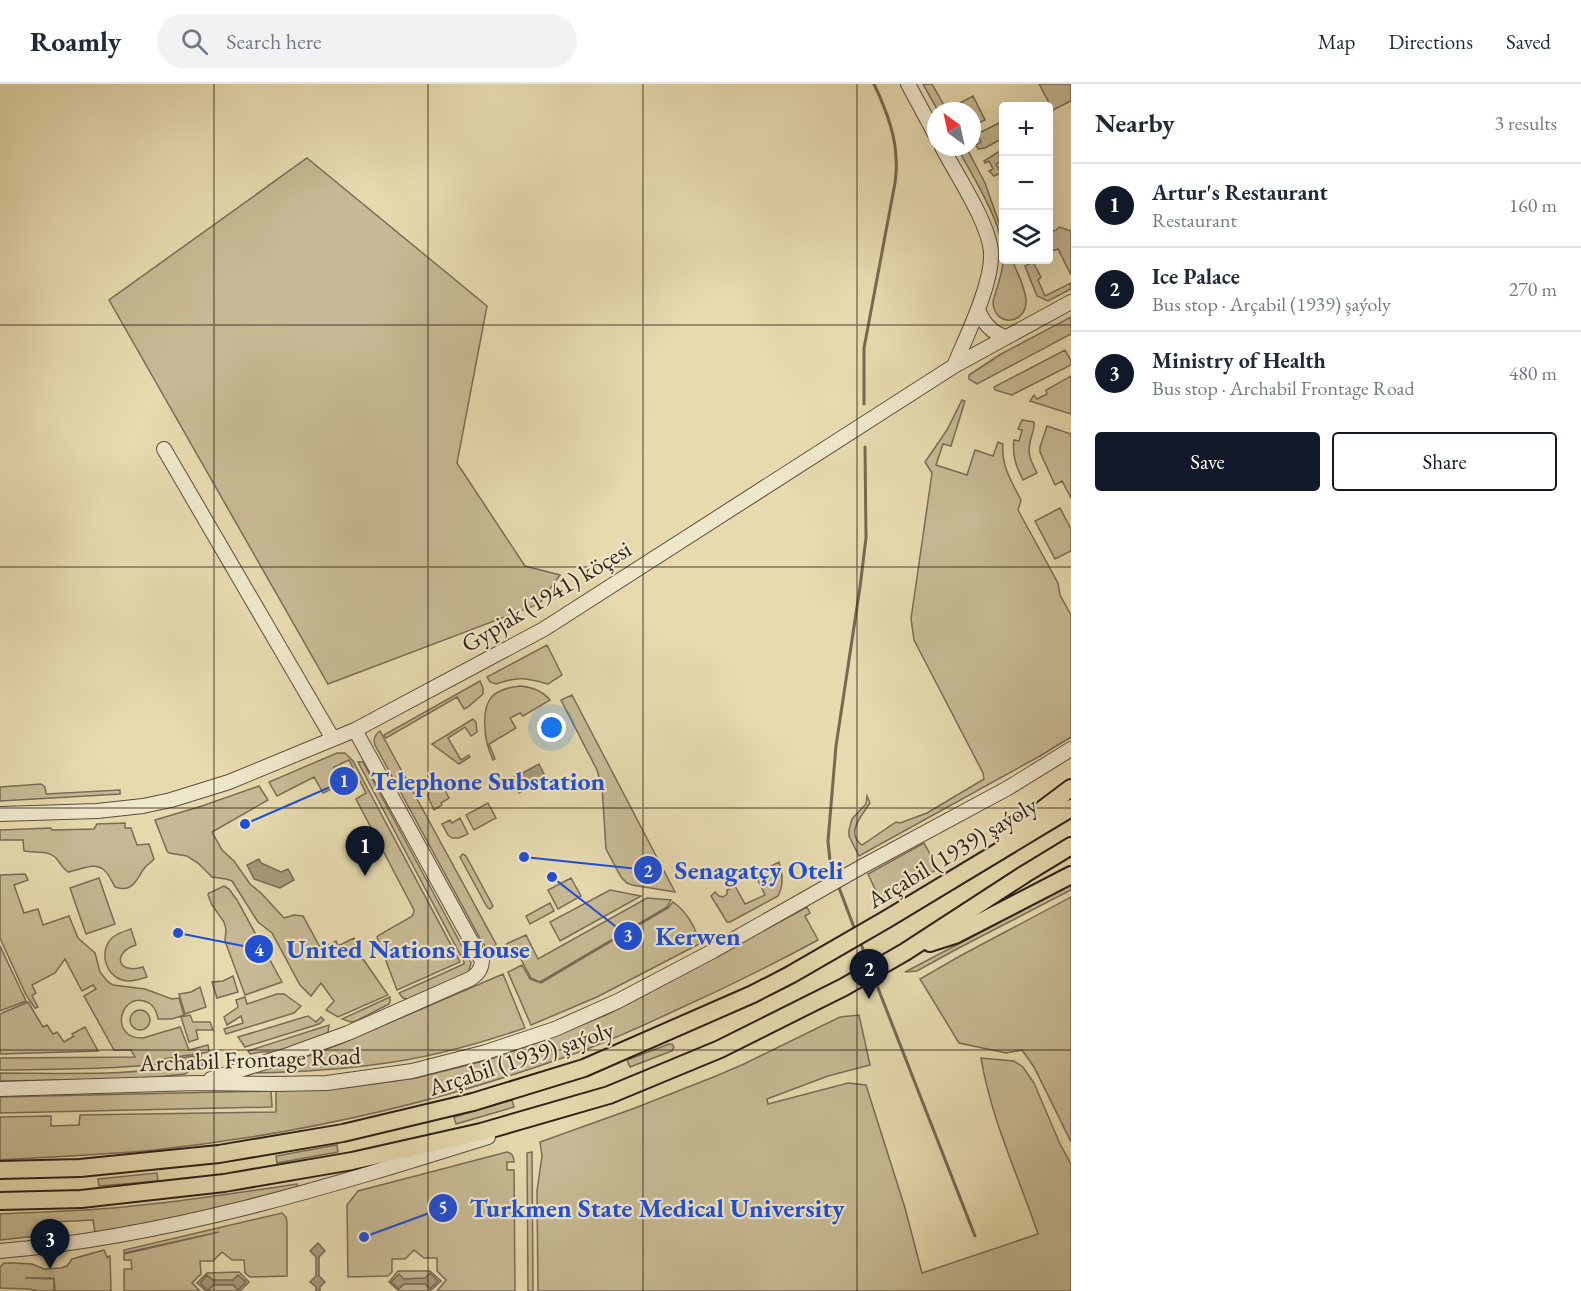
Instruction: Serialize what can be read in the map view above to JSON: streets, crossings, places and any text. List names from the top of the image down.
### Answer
{
  "streets": {
    "main road": ["Arçabil (1939) şaýoly"],
    "street": ["Gypjak (1941) köçesi", "Archabil Frontage Road"]
  },
  "places": [
    "Telephone Substation",
    "Senagatçy Oteli",
    "Kerwen",
    "United Nations House",
    "Turkmen State Medical University"
  ],
  "north": "top left",
  "page": {
    "header": "Roamly",
    "search": "Search here",
    "nav": ["Map", "Directions", "Saved"],
    "heading": ["Nearby", "3 results"],
    "map_buttons": ["+", "−"],
    "list": [
      {
        "mark": "1",
        "name": "Artur's Restaurant",
        "note": "Restaurant",
        "value": "160 m"
      },
      {
        "mark": "2",
        "name": "Ice Palace",
        "note": "Bus stop · Arçabil (1939) şaýoly",
        "value": "270 m"
      },
      {
        "mark": "3",
        "name": "Ministry of Health",
        "note": "Bus stop · Archabil Frontage Road",
        "value": "480 m"
      }
    ],
    "buttons": ["Save", "Share"],
    "pins": ["1", "2", "3"]
  }
}
